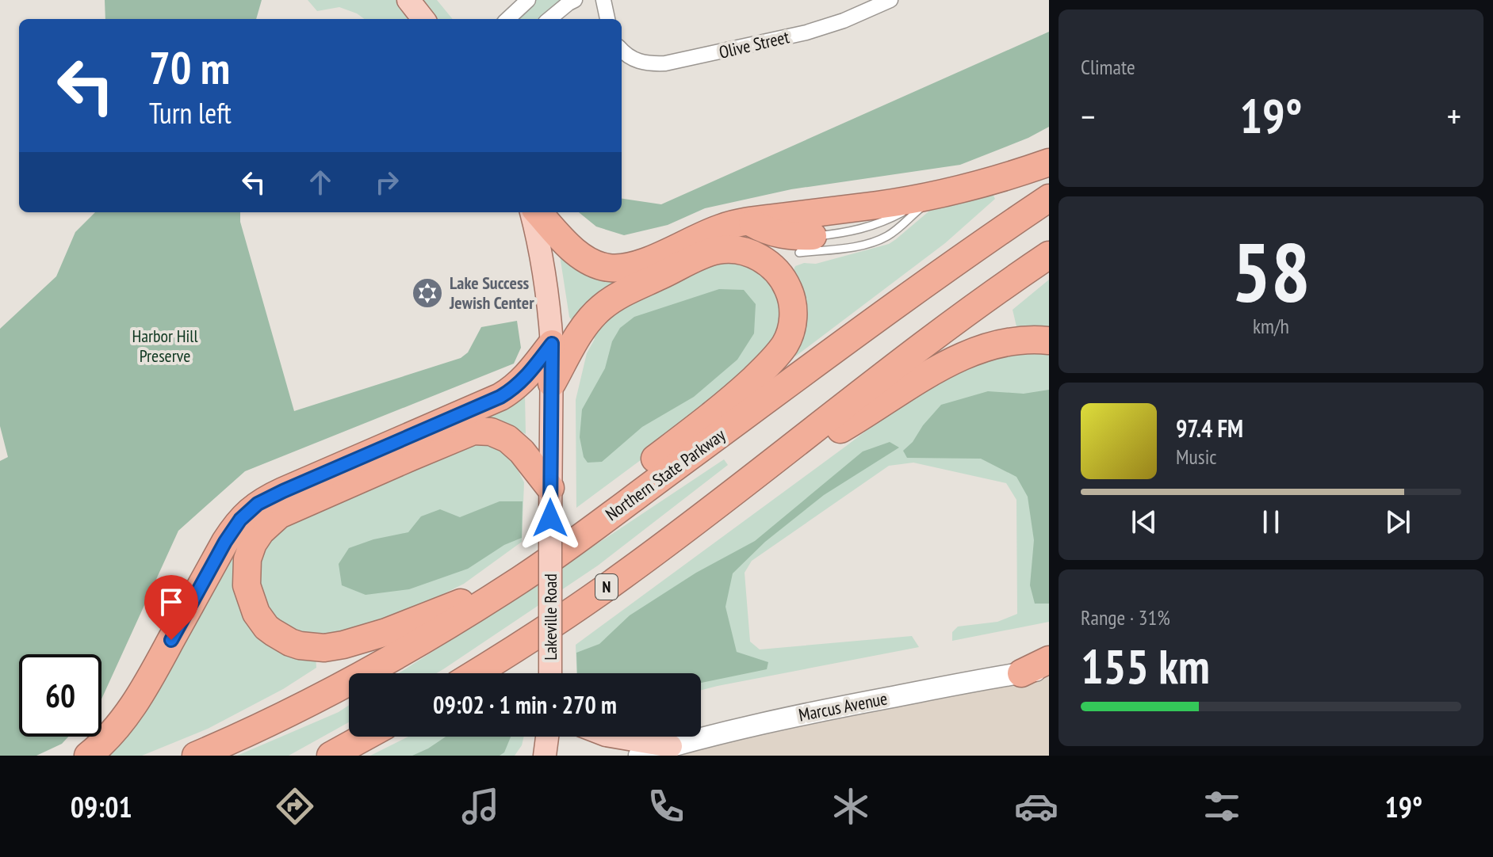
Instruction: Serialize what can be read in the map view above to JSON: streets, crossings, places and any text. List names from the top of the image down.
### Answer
{
  "streets": {
    "highway": ["Northern State Parkway", "N"],
    "main road": ["Lakeville Road", "Marcus Avenue"],
    "street": ["Olive Street"]
  },
  "parks": ["Harbor Hill Preserve"],
  "places": {
    "synagogue": ["Lake Success Jewish Center"]
  },
  "page": {
    "tile": [
      "Climate",
      ["58", "km/h"],
      ["Range · 31%", "155 km"]
    ],
    "turn": ["70 m", "Turn left"],
    "heat": ["−", "19°", "+"],
    "song": ["97.4 FM", "Music"],
    "limit": "60",
    "trip": "09:02 · 1 min · 270 m",
    "tabs": ["09:01", "19°"]
  }
}
